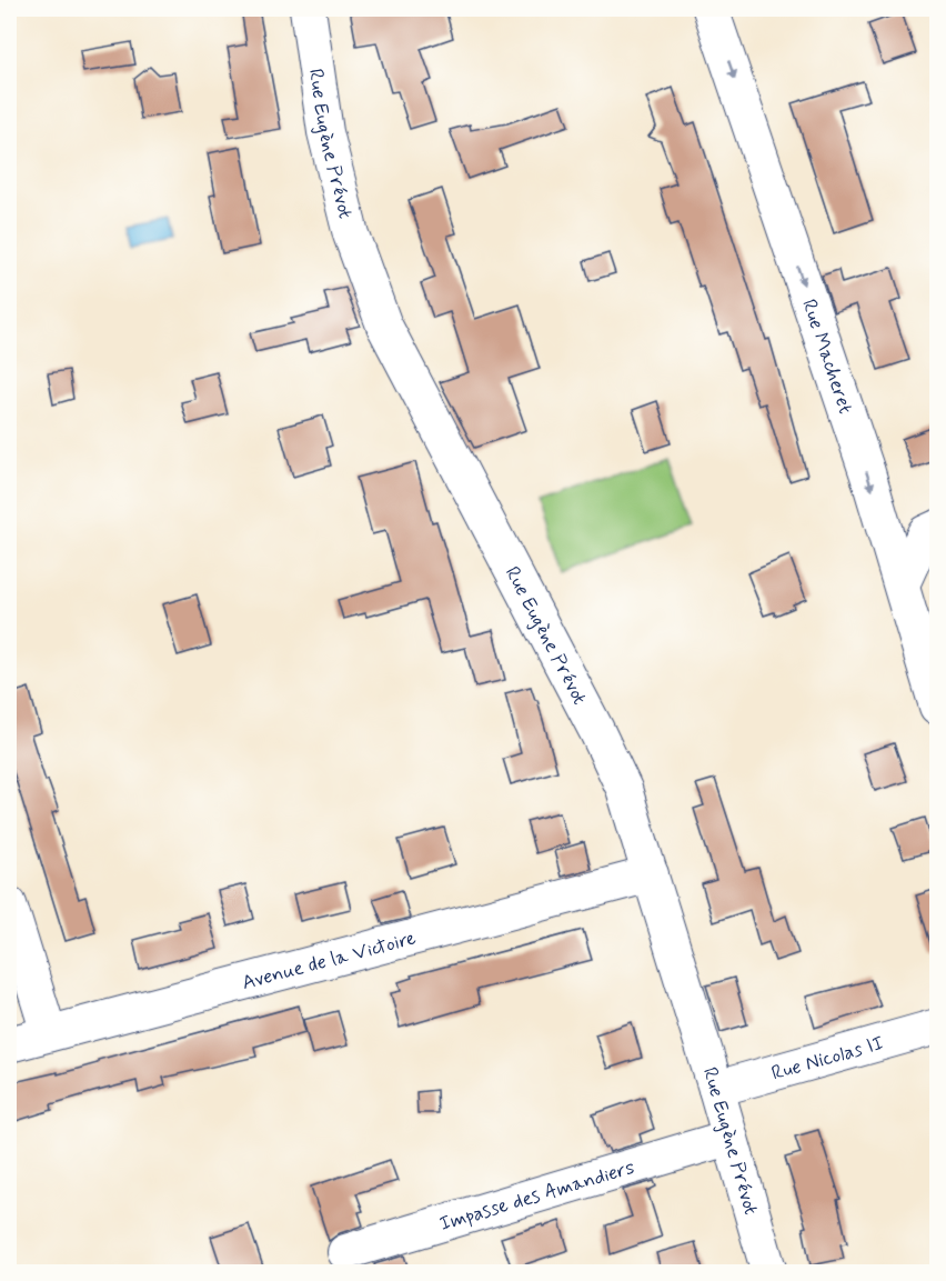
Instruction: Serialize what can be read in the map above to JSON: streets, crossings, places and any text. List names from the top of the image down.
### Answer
{
  "streets": {
    "street": [
      "Rue Eugène Prévot",
      "Rue Macheret",
      "Avenue de la Victoire",
      "Rue Nicolas II",
      "Impasse des Amandiers"
    ]
  },
  "crossings": [
    ["Rue Eugène Prévot", "Avenue de la Victoire"],
    ["Rue Eugène Prévot", "Rue Nicolas II"],
    ["Rue Eugène Prévot", "Impasse des Amandiers"]
  ],
  "one_way": ["Rue Macheret"]
}
